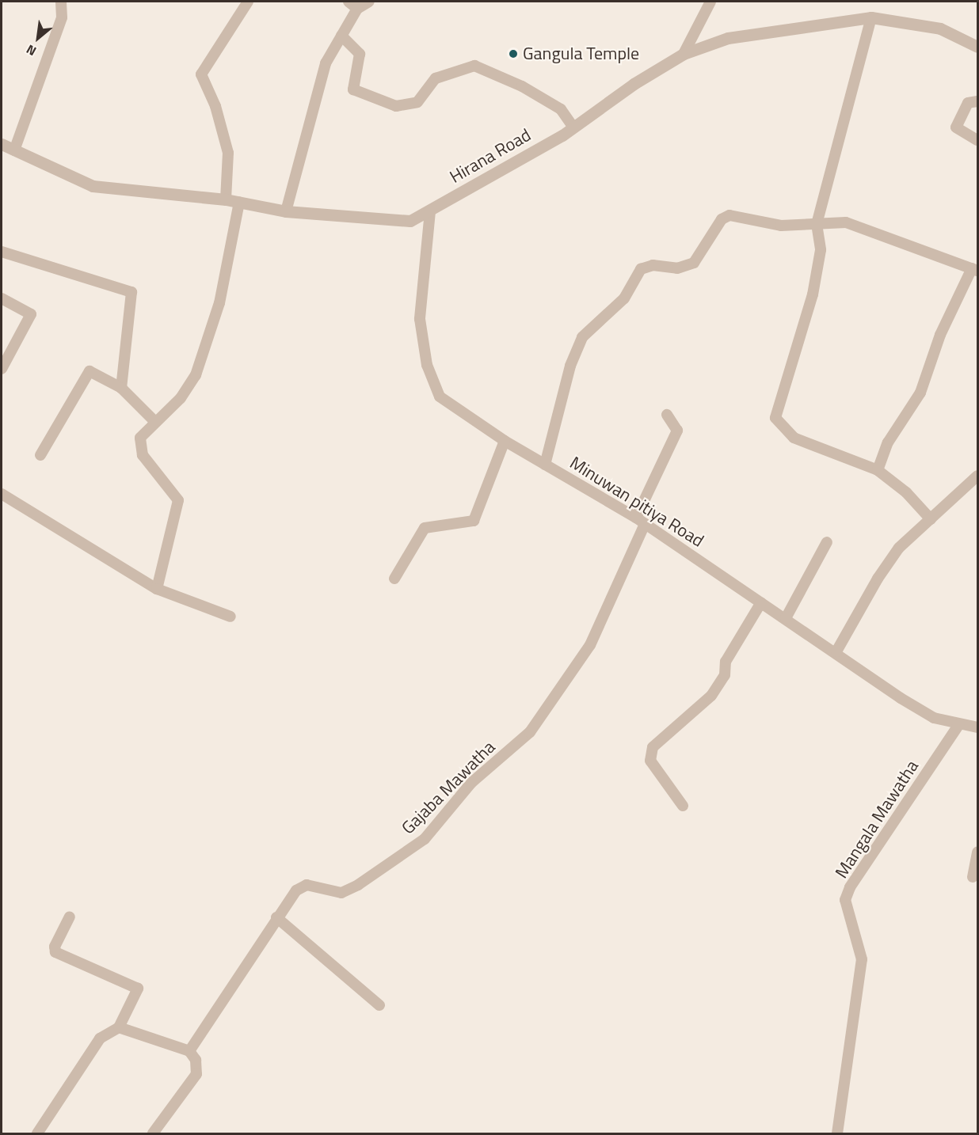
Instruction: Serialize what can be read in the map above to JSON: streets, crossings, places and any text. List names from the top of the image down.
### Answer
{
  "streets": {
    "street": [
      "Hirana Road",
      "Minuwan pitiya Road",
      "Gajaba Mawatha",
      "Mangala Mawatha"
    ]
  },
  "crossings": [
    ["Hirana Road", "Minuwan pitiya Road"],
    ["Minuwan pitiya Road", "Gajaba Mawatha"],
    ["Minuwan pitiya Road", "Mangala Mawatha"]
  ],
  "places": ["Gangula Temple"],
  "north": "bottom left"
}
